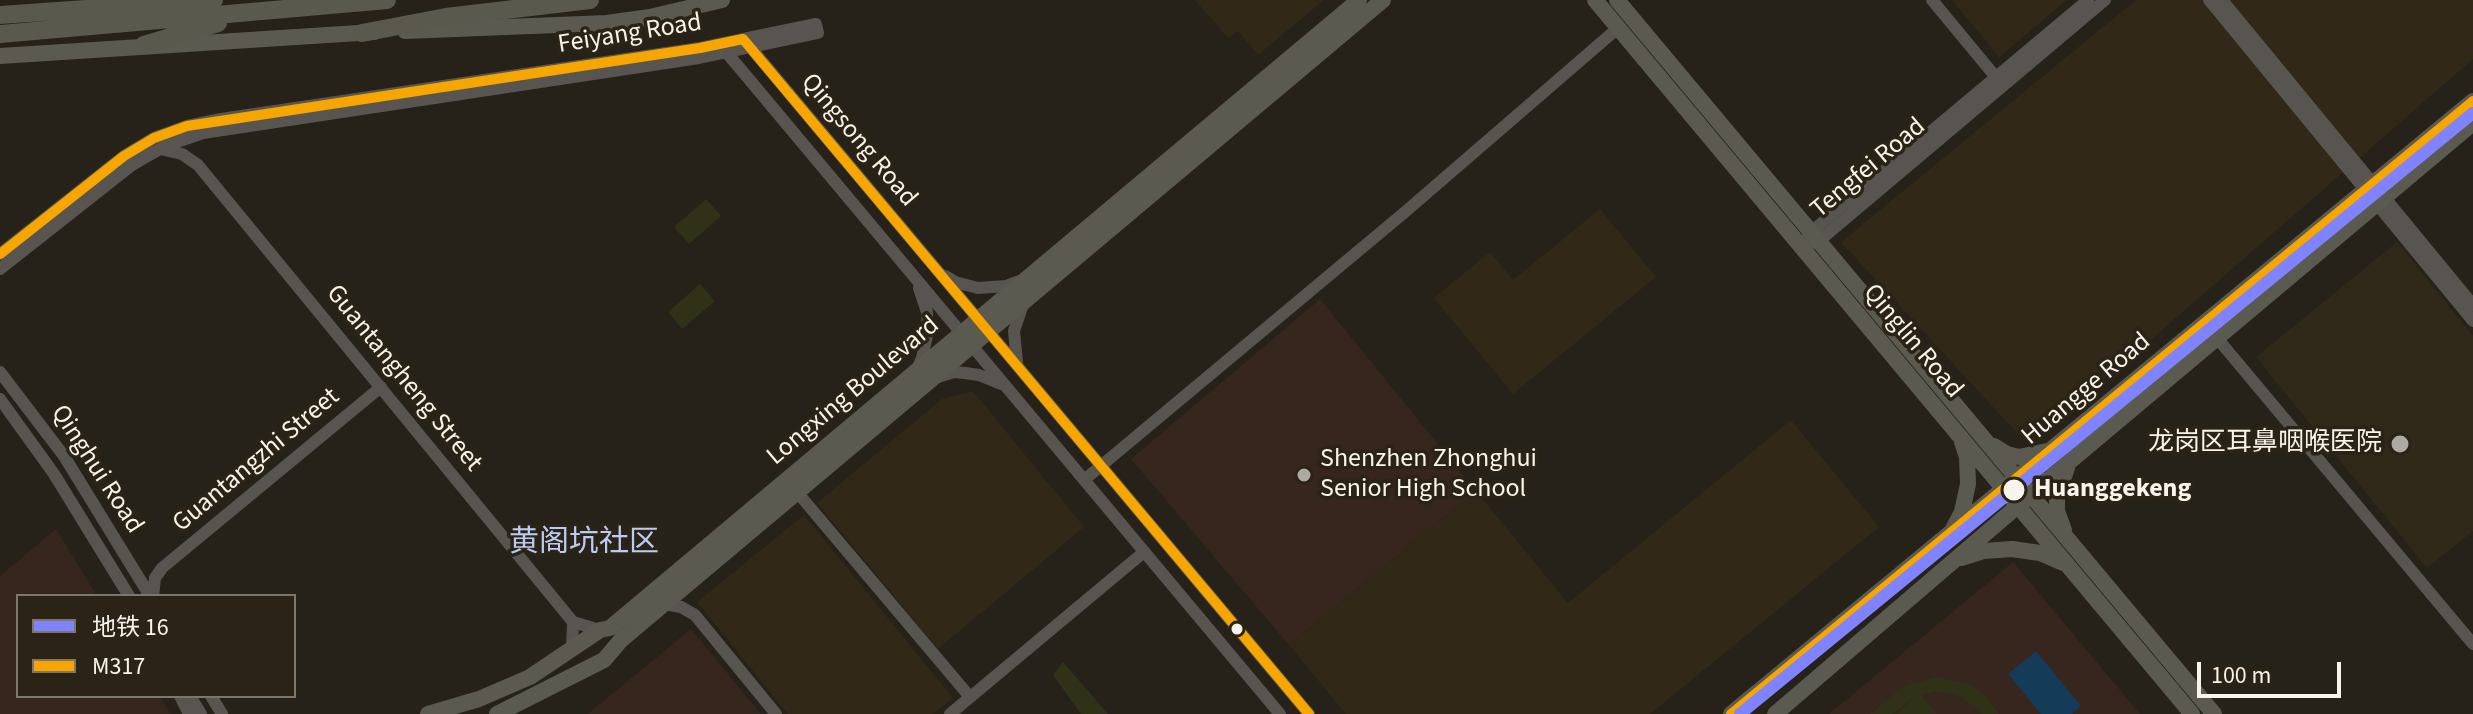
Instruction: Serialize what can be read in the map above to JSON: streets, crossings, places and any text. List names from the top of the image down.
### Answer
{
  "streets": {
    "main road": ["Qinglin Road", "Huangge Road", "Longxing Boulevard"],
    "street": [
      "Feiyang Road",
      "Qingsong Road",
      "Tengfei Road",
      "Guantangheng Street",
      "Guantangzhi Street",
      "Qinghui Road"
    ]
  },
  "crossings": [
    ["Feiyang Road", "Qingsong Road"],
    ["Feiyang Road", "Guantangheng Street"],
    ["Qingsong Road", "Longxing Boulevard"],
    ["Tengfei Road", "Qinglin Road"],
    ["Qinglin Road", "Huangge Road"],
    ["Guantangheng Street", "Guantangzhi Street"],
    ["Guantangzhi Street", "Qinghui Road"]
  ],
  "districts": ["黄阁坑社区"],
  "places": ["龙岗区耳鼻咽喉医院", "Shenzhen Zhonghui Senior High School", "Huanggekeng"],
  "lines": ["transit line M317", "metro line 16"],
  "legend": ["地铁 16", "M317"],
  "scale_bar": "100 m"
}
